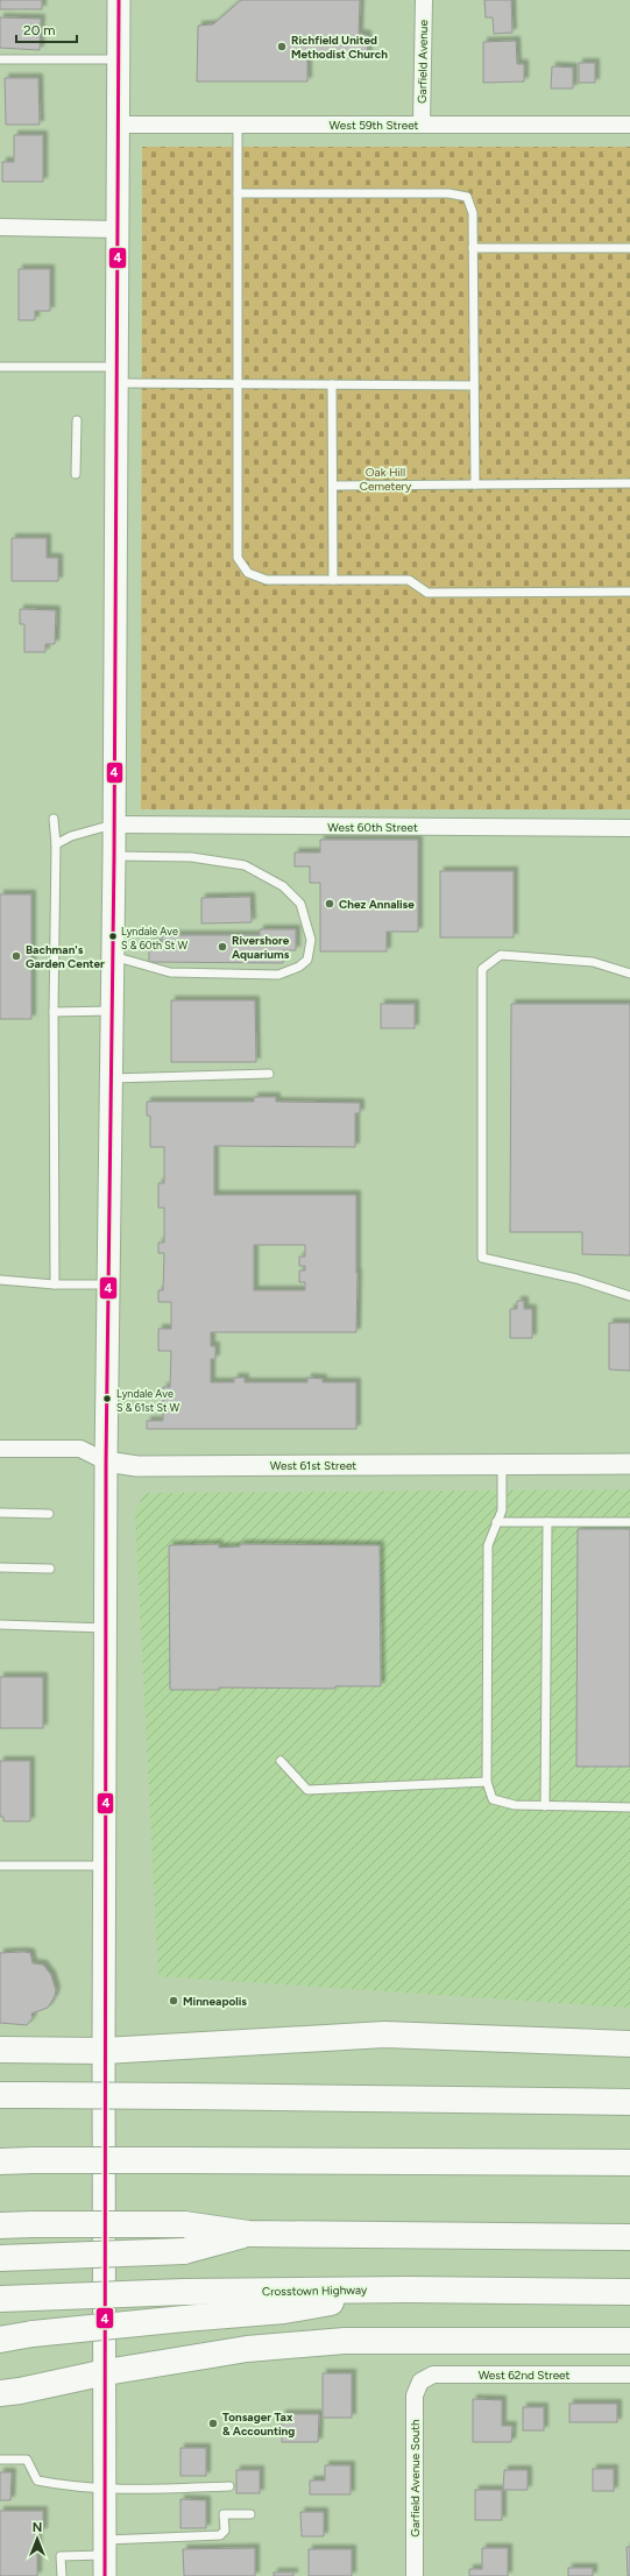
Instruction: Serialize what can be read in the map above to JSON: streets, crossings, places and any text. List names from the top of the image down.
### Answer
{
  "streets": {
    "highway": ["Crosstown Highway"],
    "street": [
      "Garfield Avenue",
      "West 59th Street",
      "West 60th Street",
      "West 61st Street",
      "West 62nd Street",
      "Garfield Avenue South"
    ]
  },
  "crossings": [
    ["Garfield Avenue", "West 59th Street"],
    ["West 62nd Street", "Garfield Avenue South"]
  ],
  "parks": ["Oak Hill Cemetery"],
  "places": [
    "Richfield United Methodist Church",
    "Chez Annalise",
    "Lyndale Ave S & 60th St W",
    "Rivershore Aquariums",
    "Bachman's Garden Center",
    "Lyndale Ave S & 61st St W",
    "Minneapolis",
    "Tonsager Tax & Accounting"
  ],
  "lines": ["transit line 4"],
  "scale_bar": "20 m",
  "north": "top"
}
